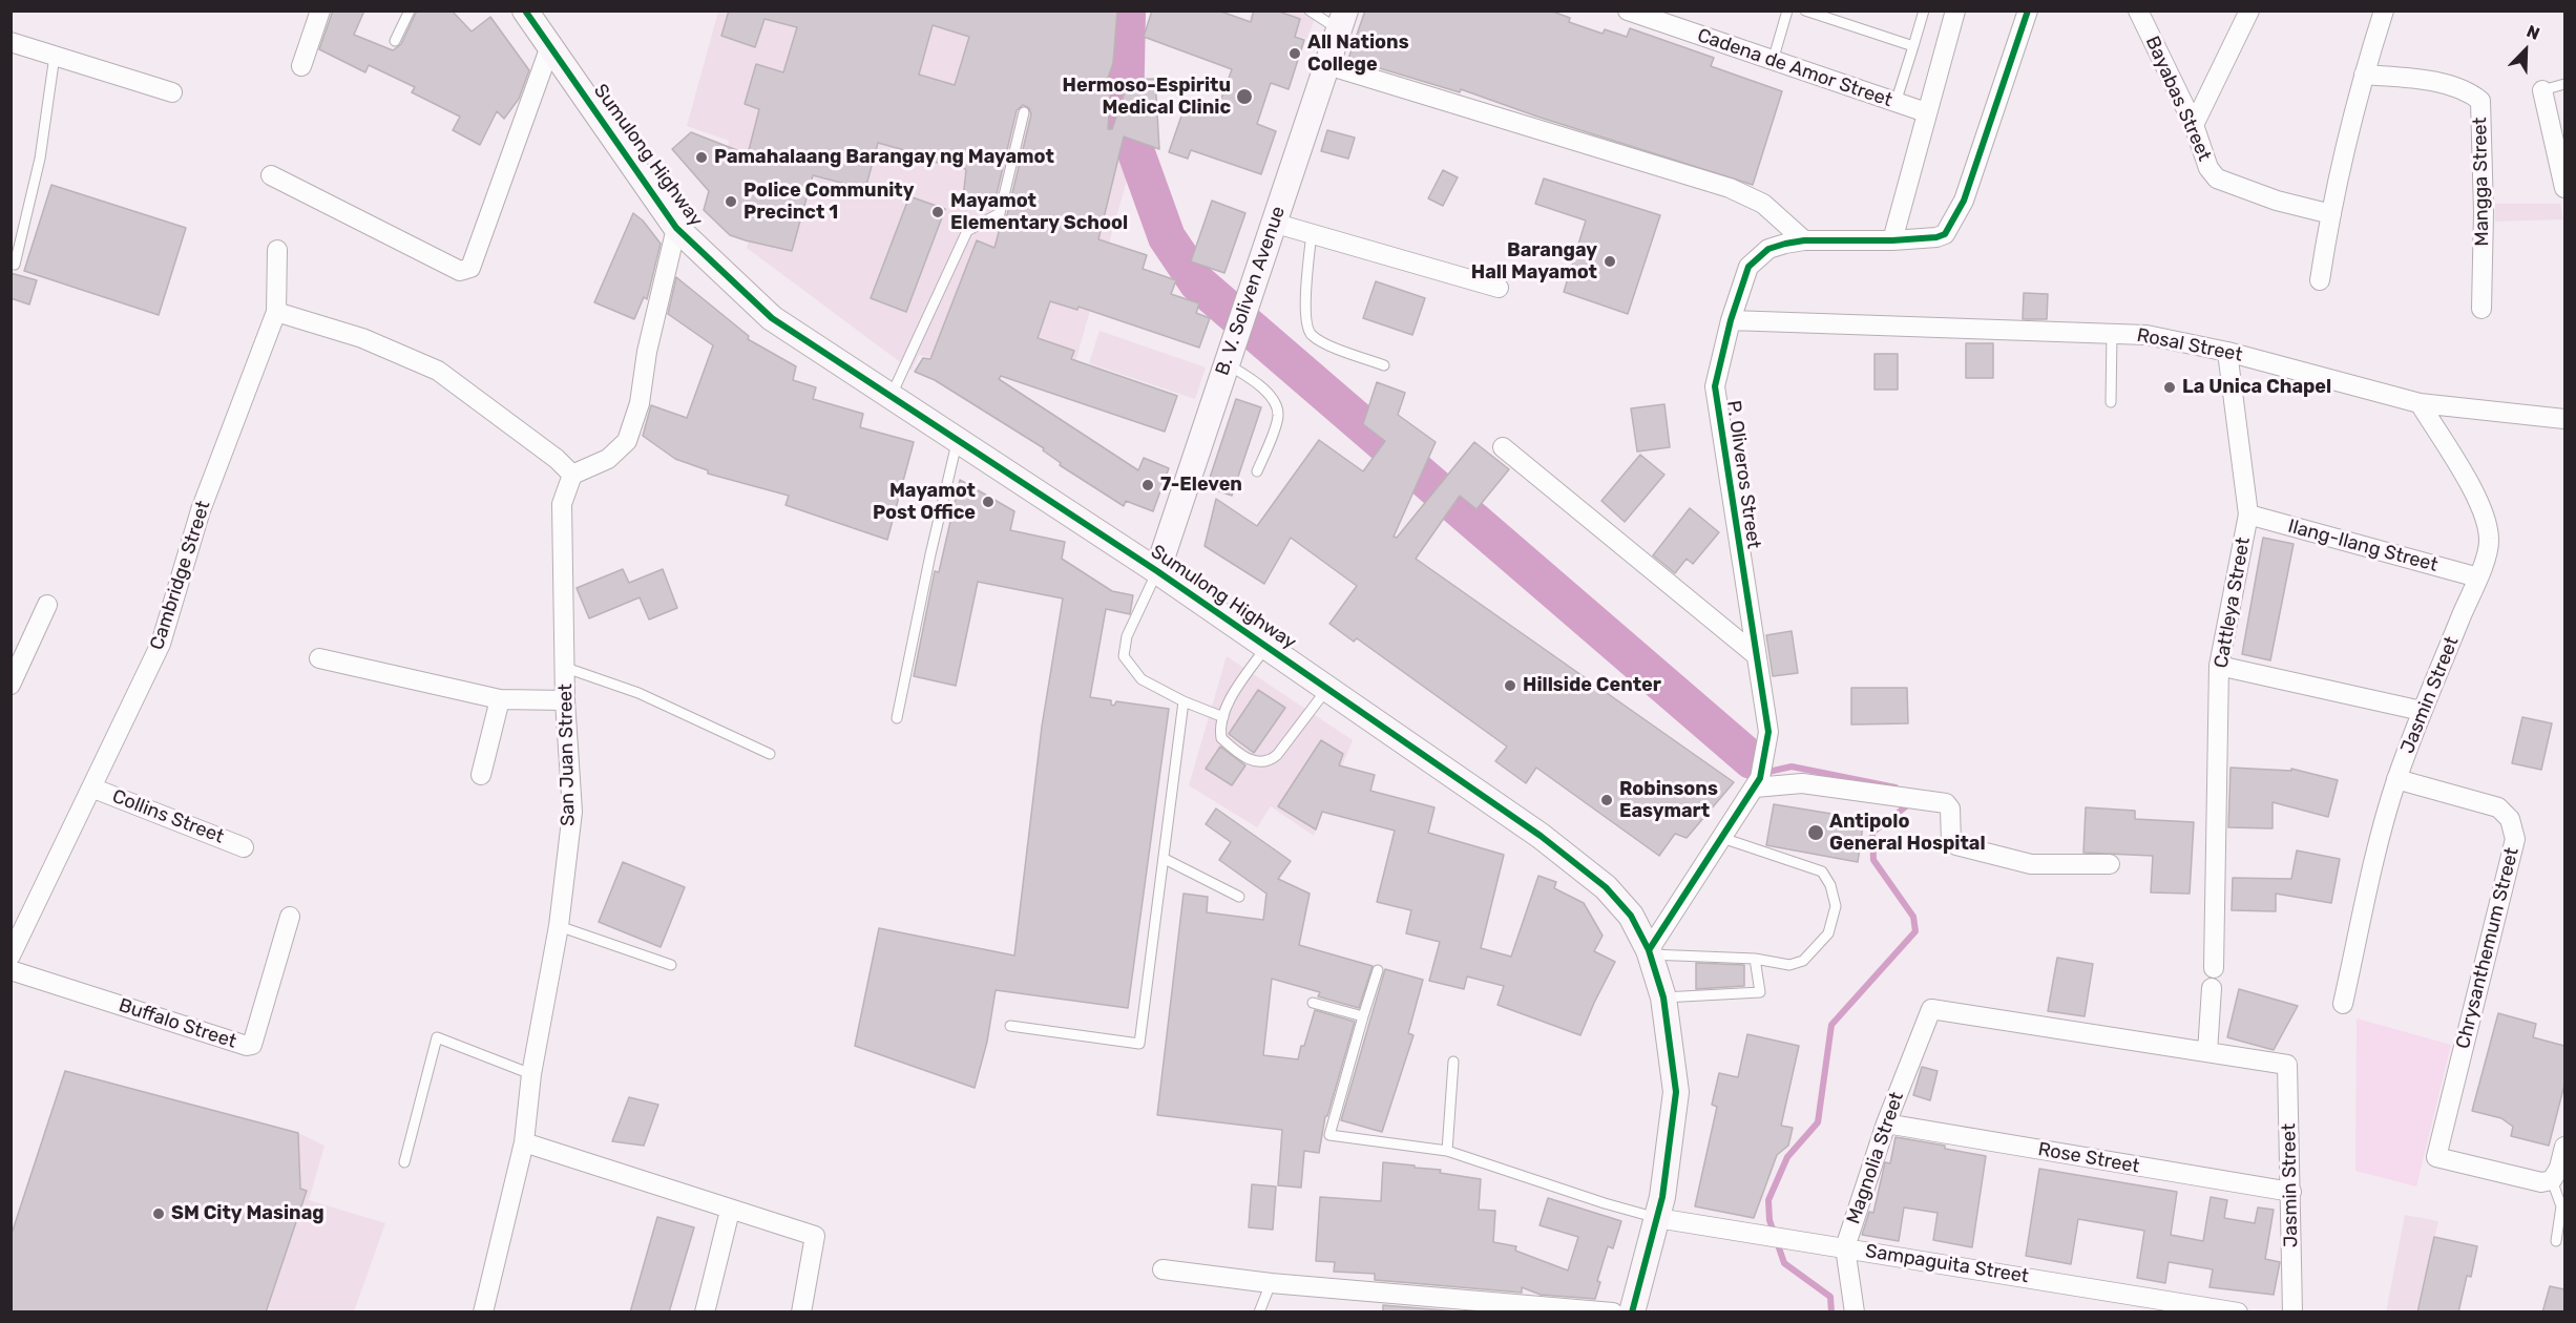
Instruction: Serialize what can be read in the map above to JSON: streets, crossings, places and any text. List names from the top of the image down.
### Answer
{
  "streets": {
    "main road": ["Sumulong Highway", "B. V. Soliven Avenue"],
    "street": [
      "Cadena de Amor Street",
      "Bayabas Street",
      "Mangga Street",
      "Rosal Street",
      "P. Oliveros Street",
      "Ilang-Ilang Street",
      "Cambridge Street",
      "Cattleya Street",
      "Jasmin Street",
      "San Juan Street",
      "Collins Street",
      "Chrysanthemum Street",
      "Buffalo Street",
      "Magnolia Street",
      "Rose Street",
      "Sampaguita Street"
    ]
  },
  "crossings": [
    ["Sumulong Highway", "B. V. Soliven Avenue"],
    ["Sumulong Highway", "P. Oliveros Street"],
    ["Sumulong Highway", "Sampaguita Street"],
    ["Rosal Street", "P. Oliveros Street"],
    ["Rosal Street", "Cattleya Street"],
    ["Rosal Street", "Jasmin Street"],
    ["Ilang-Ilang Street", "Cattleya Street"],
    ["Ilang-Ilang Street", "Jasmin Street"],
    ["Cambridge Street", "Collins Street"],
    ["Jasmin Street", "Chrysanthemum Street"],
    ["Jasmin Street", "Magnolia Street"],
    ["Jasmin Street", "Rose Street"],
    ["Magnolia Street", "Rose Street"],
    ["Magnolia Street", "Sampaguita Street"]
  ],
  "places": [
    "All Nations College",
    "Hermoso-Espiritu Medical Clinic",
    "Pamahalaang Barangay ng Mayamot",
    "Police Community Precinct 1",
    "Mayamot Elementary School",
    "Barangay Hall Mayamot",
    "La Unica Chapel",
    "7-Eleven",
    "Mayamot Post Office",
    "Hillside Center",
    "Robinsons Easymart",
    "Antipolo General Hospital",
    "SM City Masinag"
  ],
  "north": "top right"
}
